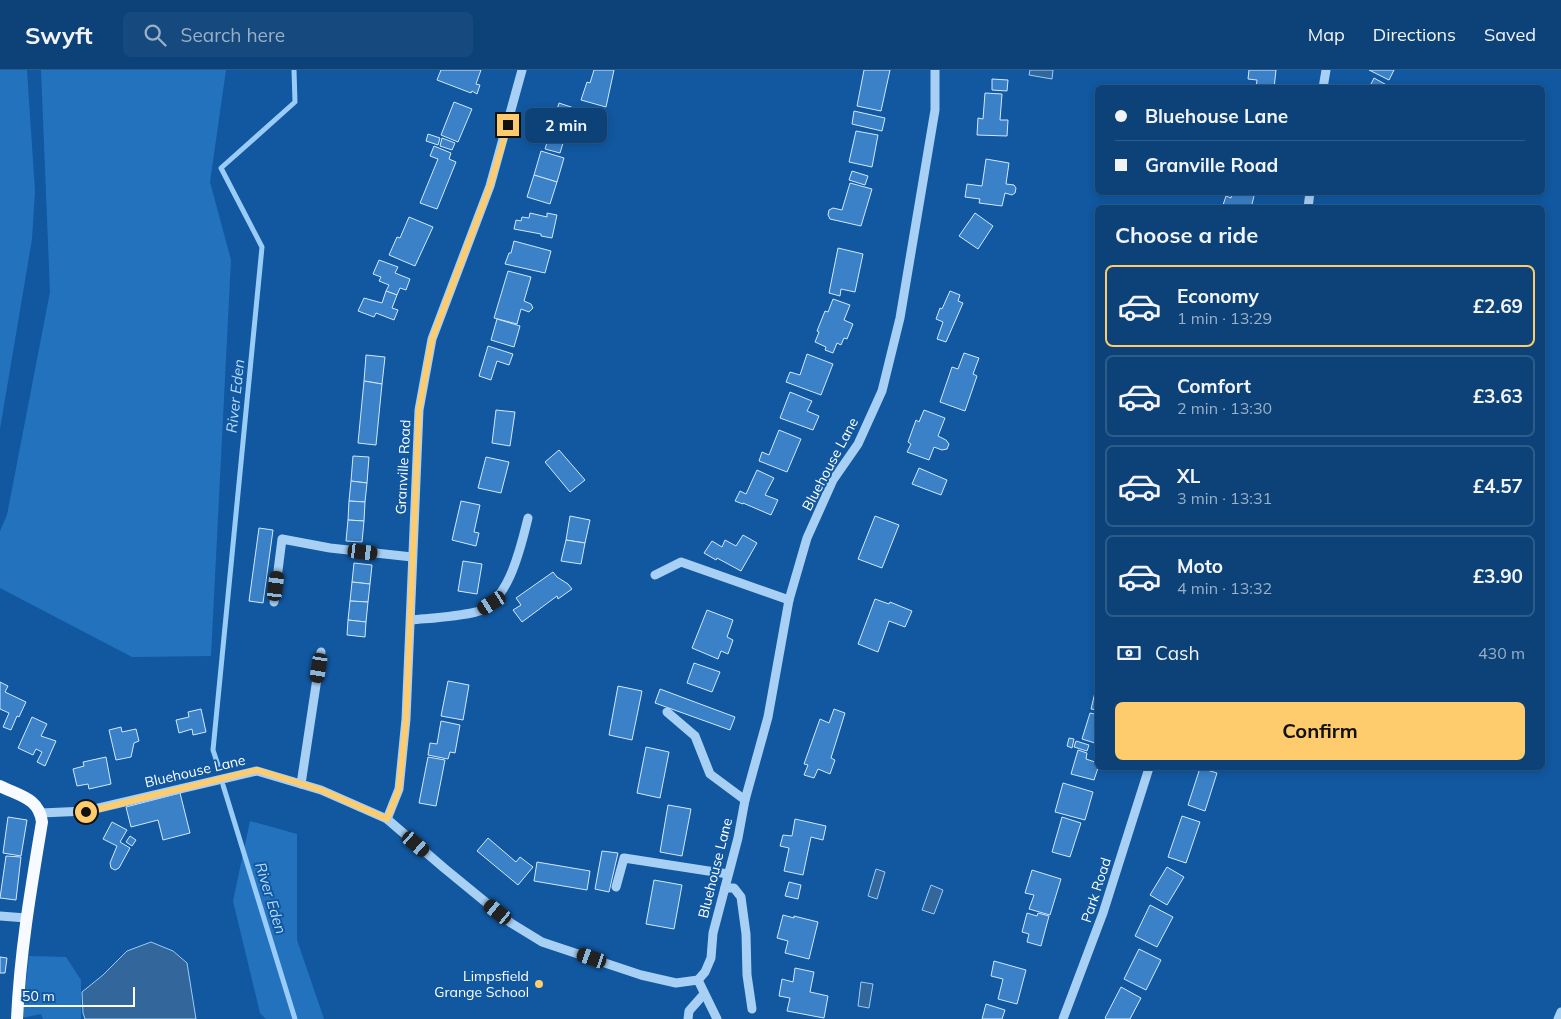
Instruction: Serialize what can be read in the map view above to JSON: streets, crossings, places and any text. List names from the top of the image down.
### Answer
{
  "streets": {
    "street": ["Bluehouse Lane", "Granville Road", "Park Road"]
  },
  "crossings": [
    ["Bluehouse Lane", "Granville Road"]
  ],
  "water": ["River Eden"],
  "places": ["Limpsfield Grange School"],
  "scale_bar": "50 m",
  "page": {
    "header": "Swyft",
    "search": "Search here",
    "nav": ["Map", "Directions", "Saved"],
    "banner": ["Bluehouse Lane", "Granville Road"],
    "bubble": "2 min",
    "heading": "Choose a ride",
    "list": [
      {
        "name": "Economy",
        "note": "1 min · 13:29",
        "value": "£2.69"
      },
      {
        "name": "Comfort",
        "note": "2 min · 13:30",
        "value": "£3.63"
      },
      {
        "name": "XL",
        "note": "3 min · 13:31",
        "value": "£4.57"
      },
      {
        "name": "Moto",
        "note": "4 min · 13:32",
        "value": "£3.90"
      }
    ],
    "pay": ["Cash", "430 m"],
    "buttons": "Confirm",
    "scale": "50 m"
  }
}
